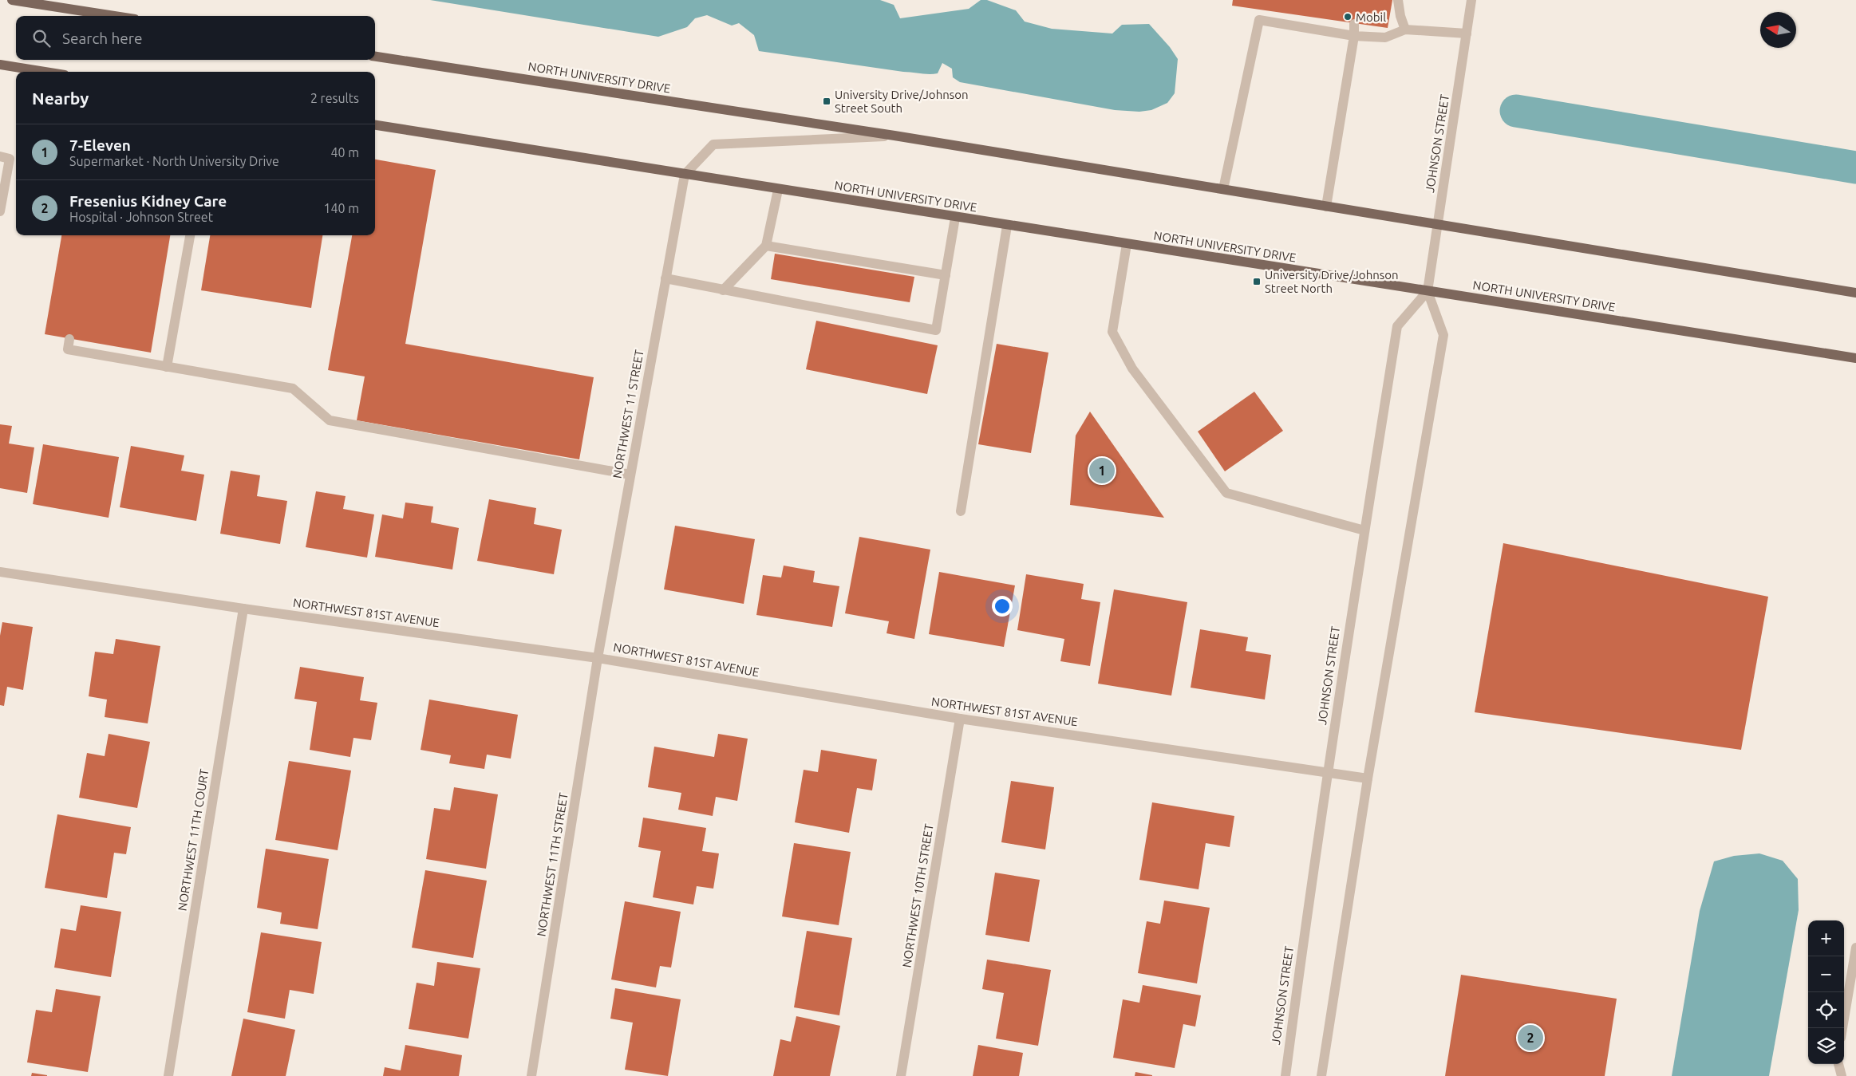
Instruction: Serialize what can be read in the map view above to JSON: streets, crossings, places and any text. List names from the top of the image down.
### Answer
{
  "streets": {
    "main road": ["NORTH UNIVERSITY DRIVE"],
    "street": [
      "JOHNSON STREET",
      "NORTHWEST 11 STREET",
      "NORTHWEST 81ST AVENUE",
      "NORTHWEST 11TH COURT",
      "NORTHWEST 11TH STREET",
      "NORTHWEST 10TH STREET"
    ]
  },
  "crossings": [
    ["NORTH UNIVERSITY DRIVE", "JOHNSON STREET"],
    ["NORTH UNIVERSITY DRIVE", "NORTHWEST 11 STREET"],
    ["JOHNSON STREET", "NORTHWEST 81ST AVENUE"],
    ["NORTHWEST 11 STREET", "NORTHWEST 81ST AVENUE"],
    ["NORTHWEST 11 STREET", "NORTHWEST 11TH STREET"],
    ["NORTHWEST 81ST AVENUE", "NORTHWEST 11TH COURT"],
    ["NORTHWEST 81ST AVENUE", "NORTHWEST 11TH STREET"],
    ["NORTHWEST 81ST AVENUE", "NORTHWEST 10TH STREET"]
  ],
  "places": {
    "other": ["Mobil"],
    "transit": ["University Drive/Johnson Street South", "University Drive/Johnson Street North"]
  },
  "north": "left",
  "page": {
    "search": "Search here",
    "heading": ["Nearby", "2 results"],
    "list": [
      {
        "mark": "1",
        "name": "7-Eleven",
        "note": "Supermarket · North University Drive",
        "value": "40 m"
      },
      {
        "mark": "2",
        "name": "Fresenius Kidney Care",
        "note": "Hospital · Johnson Street",
        "value": "140 m"
      }
    ],
    "pins": ["1", "2"],
    "map_buttons": ["+", "−"]
  }
}
